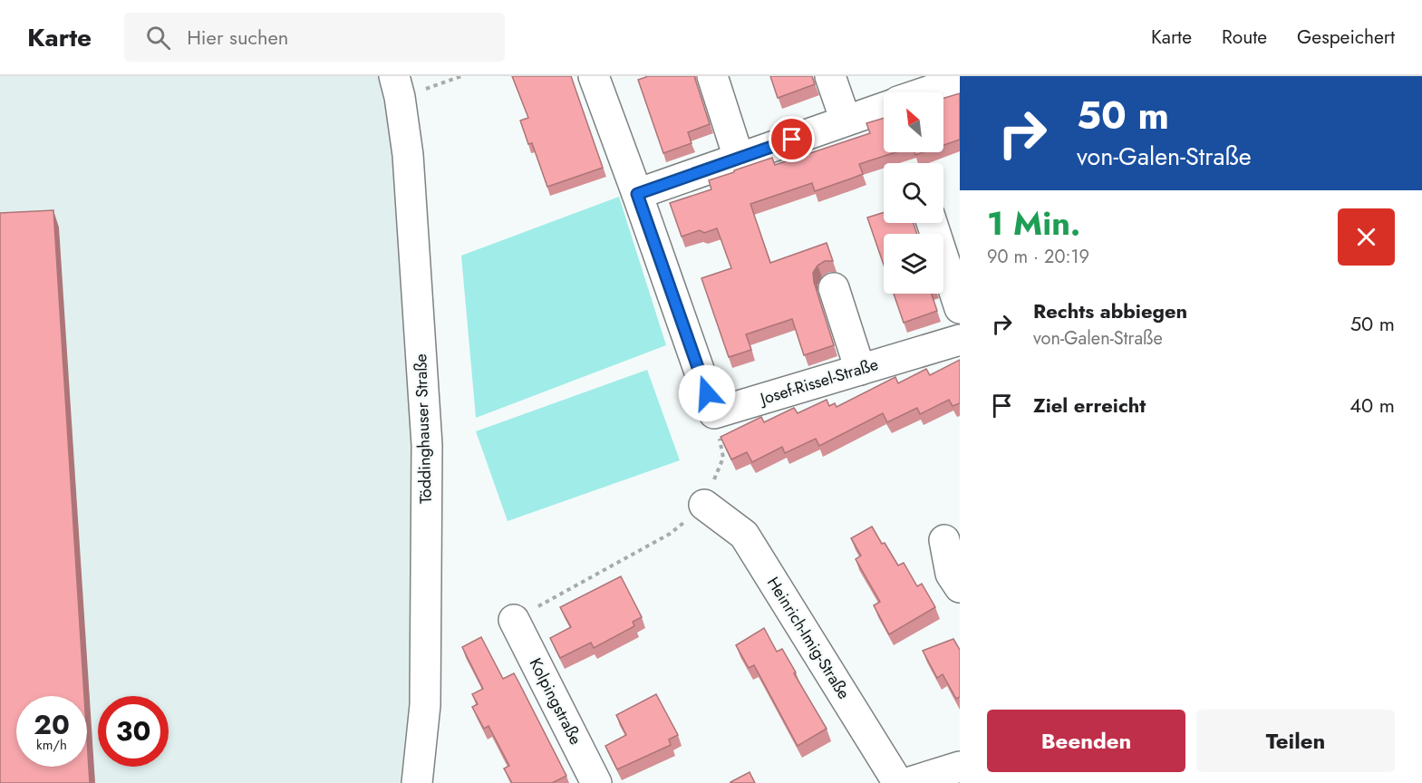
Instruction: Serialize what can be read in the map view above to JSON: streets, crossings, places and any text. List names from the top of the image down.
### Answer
{
  "streets": {
    "street": [
      "Josef-Rissel-Straße",
      "Töddinghauser Straße",
      "Heinrich-Imig-Straße",
      "Kolpingstraße"
    ]
  },
  "north": "top left",
  "page": {
    "header": "Karte",
    "search": "Hier suchen",
    "nav": ["Karte", "Route", "Gespeichert"],
    "turn": ["50 m", "von-Galen-Straße"],
    "heading": ["1 Min.", "90 m · 20:19"],
    "list": [
      {
        "name": "Rechts abbiegen",
        "note": "von-Galen-Straße",
        "value": "50 m"
      },
      {
        "name": "Ziel erreicht",
        "value": "40 m"
      }
    ],
    "speed": "20 km/h",
    "limit": "30",
    "buttons": ["Beenden", "Teilen"]
  }
}
